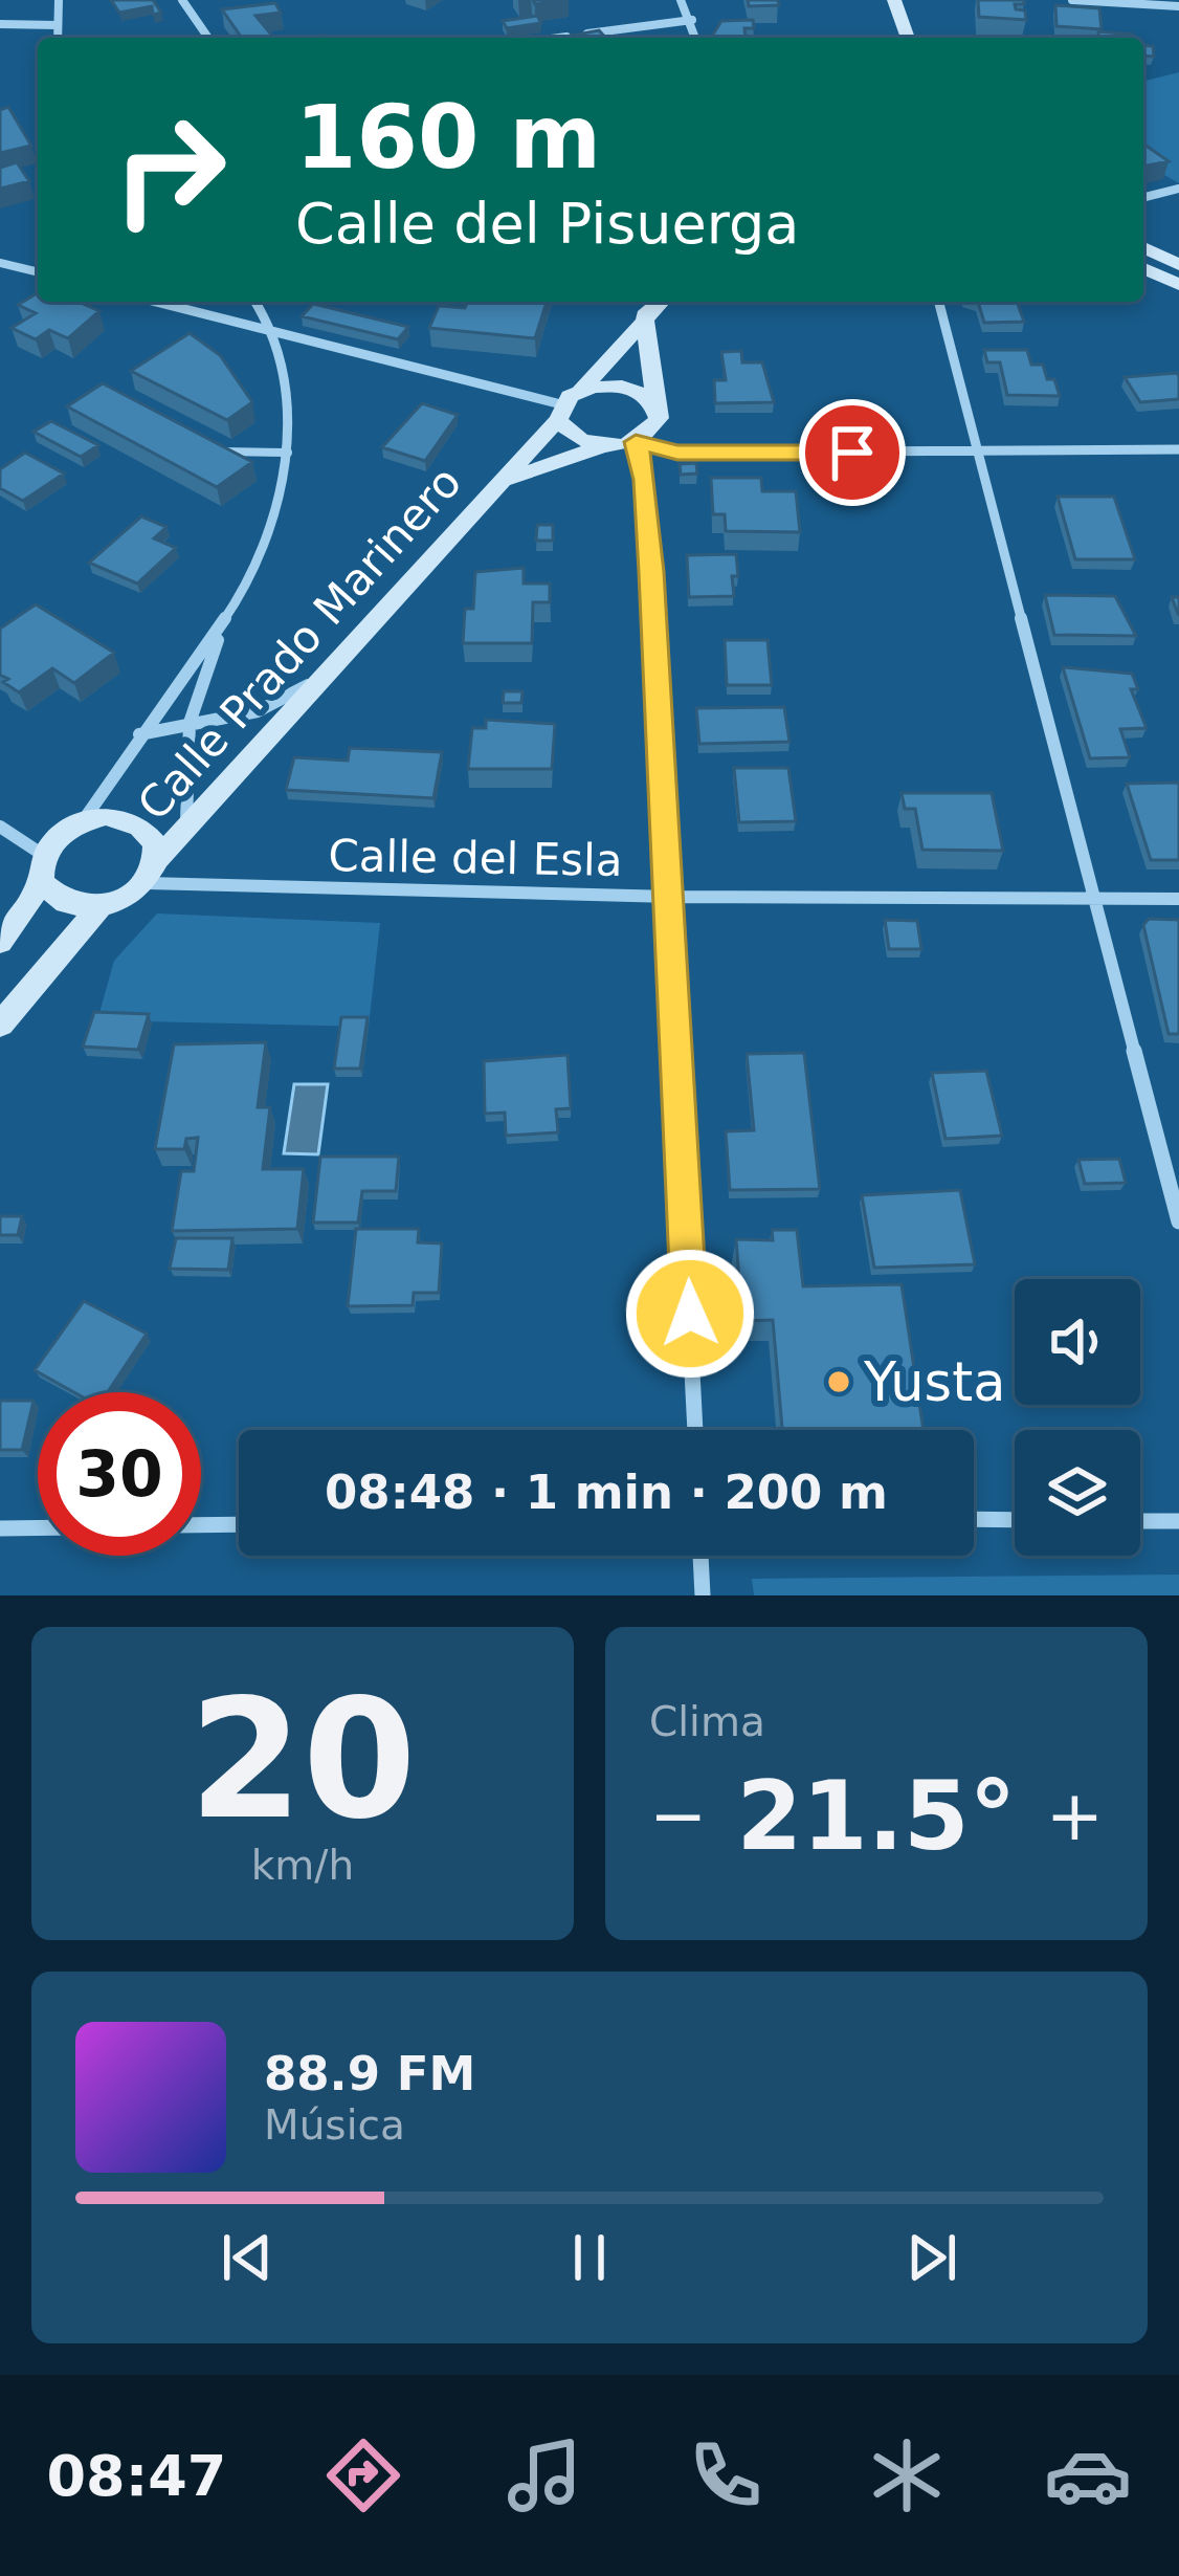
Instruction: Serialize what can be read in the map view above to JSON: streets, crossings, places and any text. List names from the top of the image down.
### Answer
{
  "streets": {
    "street": ["Calle Prado Marinero", "Calle del Esla"]
  },
  "crossings": [
    ["Calle Prado Marinero", "Calle del Esla"]
  ],
  "places": ["Yusta"],
  "page": {
    "turn": ["160 m", "Calle del Pisuerga"],
    "limit": "30",
    "trip": "08:48 · 1 min · 200 m",
    "tile": [
      ["20", "km/h"],
      "Clima"
    ],
    "heat": ["−", "21.5°", "+"],
    "song": ["88.9 FM", "Música"],
    "tabs": "08:47"
  }
}
